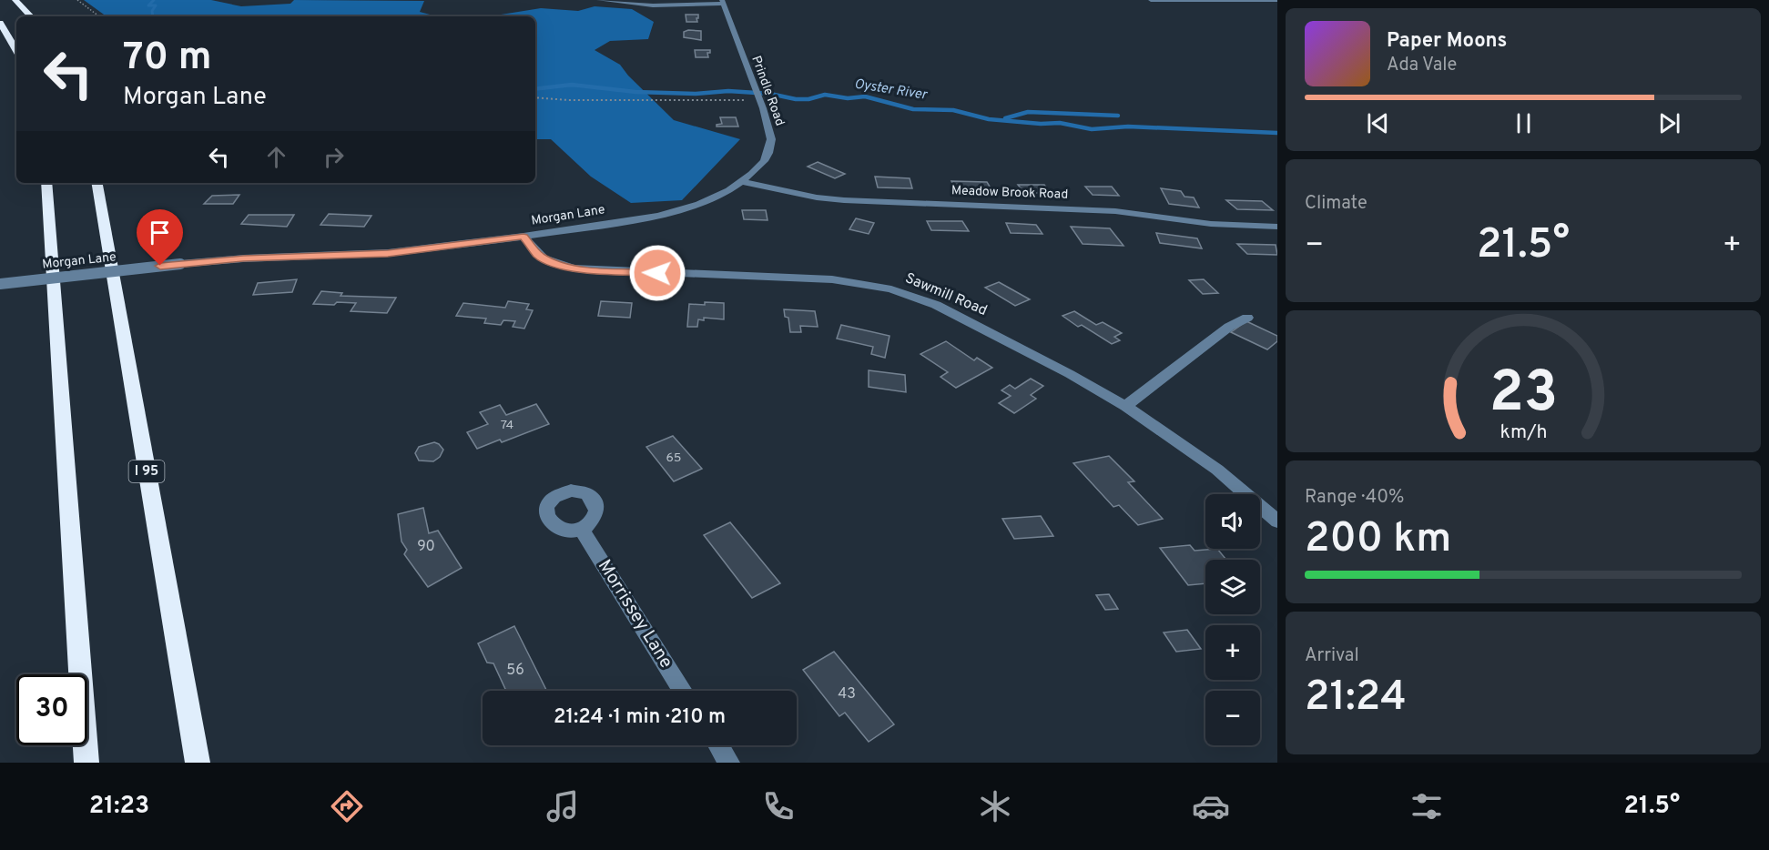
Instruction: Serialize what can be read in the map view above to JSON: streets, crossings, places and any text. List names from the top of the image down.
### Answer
{
  "streets": {
    "highway": ["I 95"],
    "street": [
      "Prindle Road",
      "Meadow Brook Road",
      "Morgan Lane",
      "Sawmill Road",
      "Morrissey Lane"
    ]
  },
  "crossings": [
    ["Prindle Road", "Meadow Brook Road"],
    ["Prindle Road", "Morgan Lane"],
    ["Meadow Brook Road", "Morgan Lane"],
    ["Morgan Lane", "Sawmill Road"]
  ],
  "water": ["Oyster River"],
  "house_numbers": [
    "74",
    "65",
    "90",
    "56",
    "43"
  ],
  "page": {
    "turn": ["70 m", "Morgan Lane"],
    "song": ["Paper Moons", "Ada Vale"],
    "tile": [
      "Climate",
      ["Range · 40%", "200 km"],
      ["Arrival", "21:24"]
    ],
    "heat": ["−", "21.5°", "+"],
    "map_buttons": ["+", "−"],
    "limit": "30",
    "trip": "21:24 · 1 min · 210 m",
    "tabs": ["21:23", "21.5°"],
    "gauge": ["23", "km/h"]
  }
}
